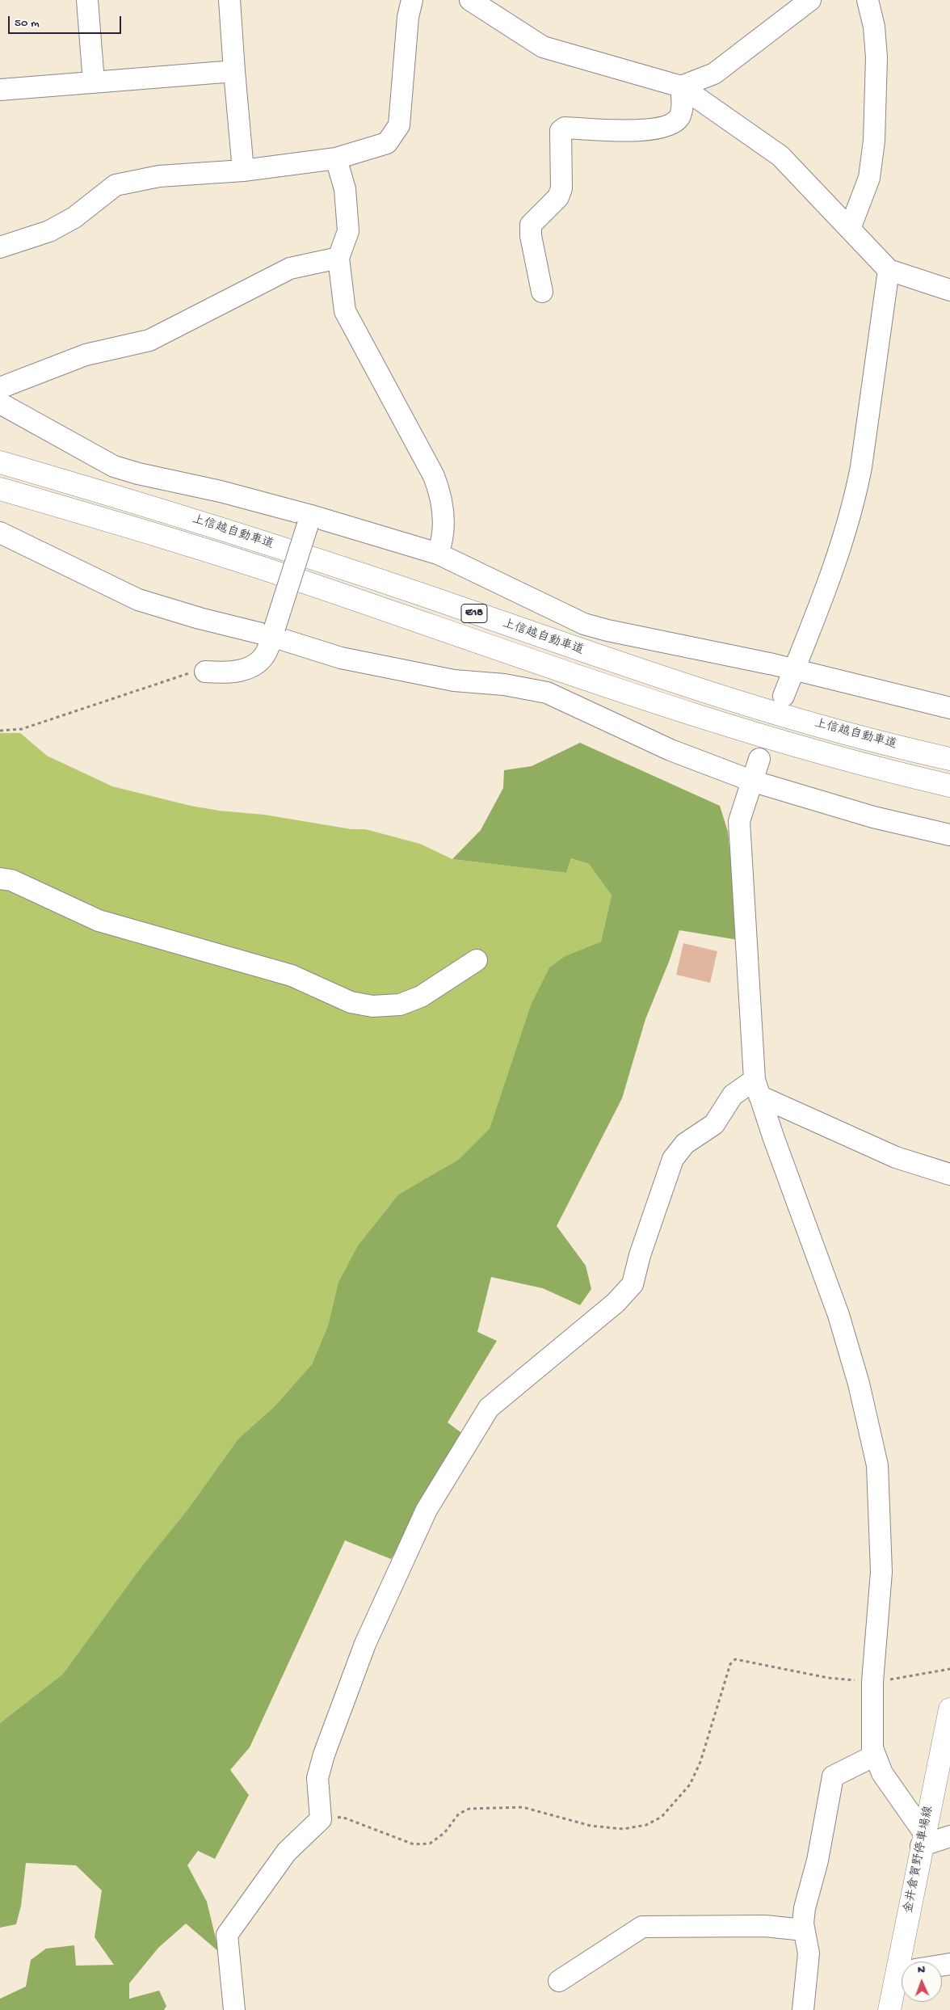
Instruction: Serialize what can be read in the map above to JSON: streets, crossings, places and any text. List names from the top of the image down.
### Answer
{
  "streets": {
    "main road": ["上信越自動車道", "E18", "金井倉賀野停車場線"]
  },
  "scale_bar": "50 m",
  "north": "top"
}
